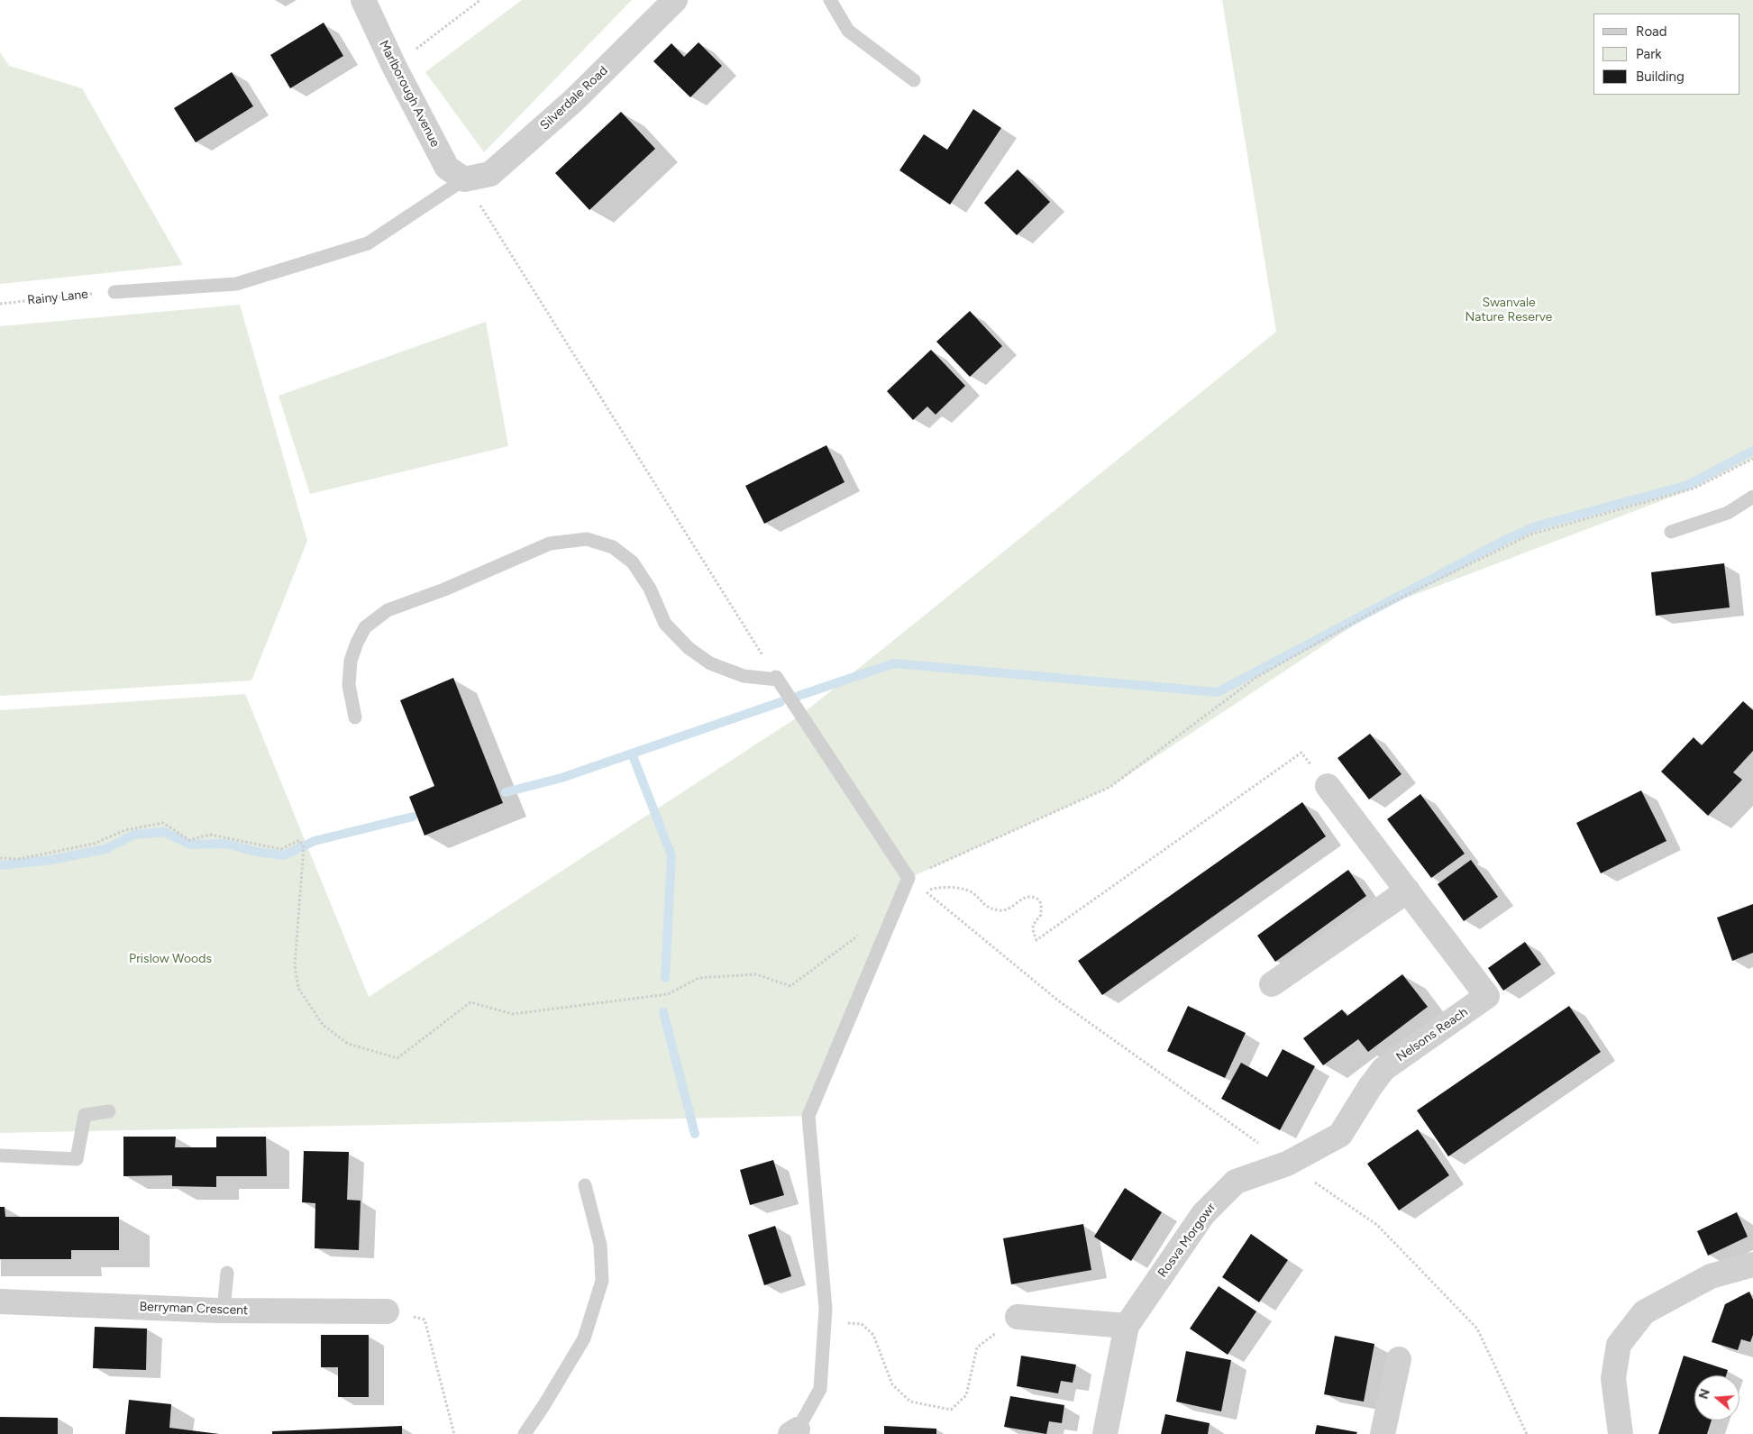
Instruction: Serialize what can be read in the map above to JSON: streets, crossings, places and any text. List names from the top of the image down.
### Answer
{
  "streets": {
    "street": [
      "Marlborough Avenue",
      "Silverdale Road",
      "Nelsons Reach",
      "Rosva Morgowr",
      "Berryman Crescent"
    ],
    "path": ["Rainy Lane"]
  },
  "crossings": [
    ["Marlborough Avenue", "Silverdale Road"],
    ["Nelsons Reach", "Rosva Morgowr"]
  ],
  "parks": ["Swanvale Nature Reserve", "Prislow Woods"],
  "legend": ["Road", "Park", "Building"],
  "north": "left"
}
